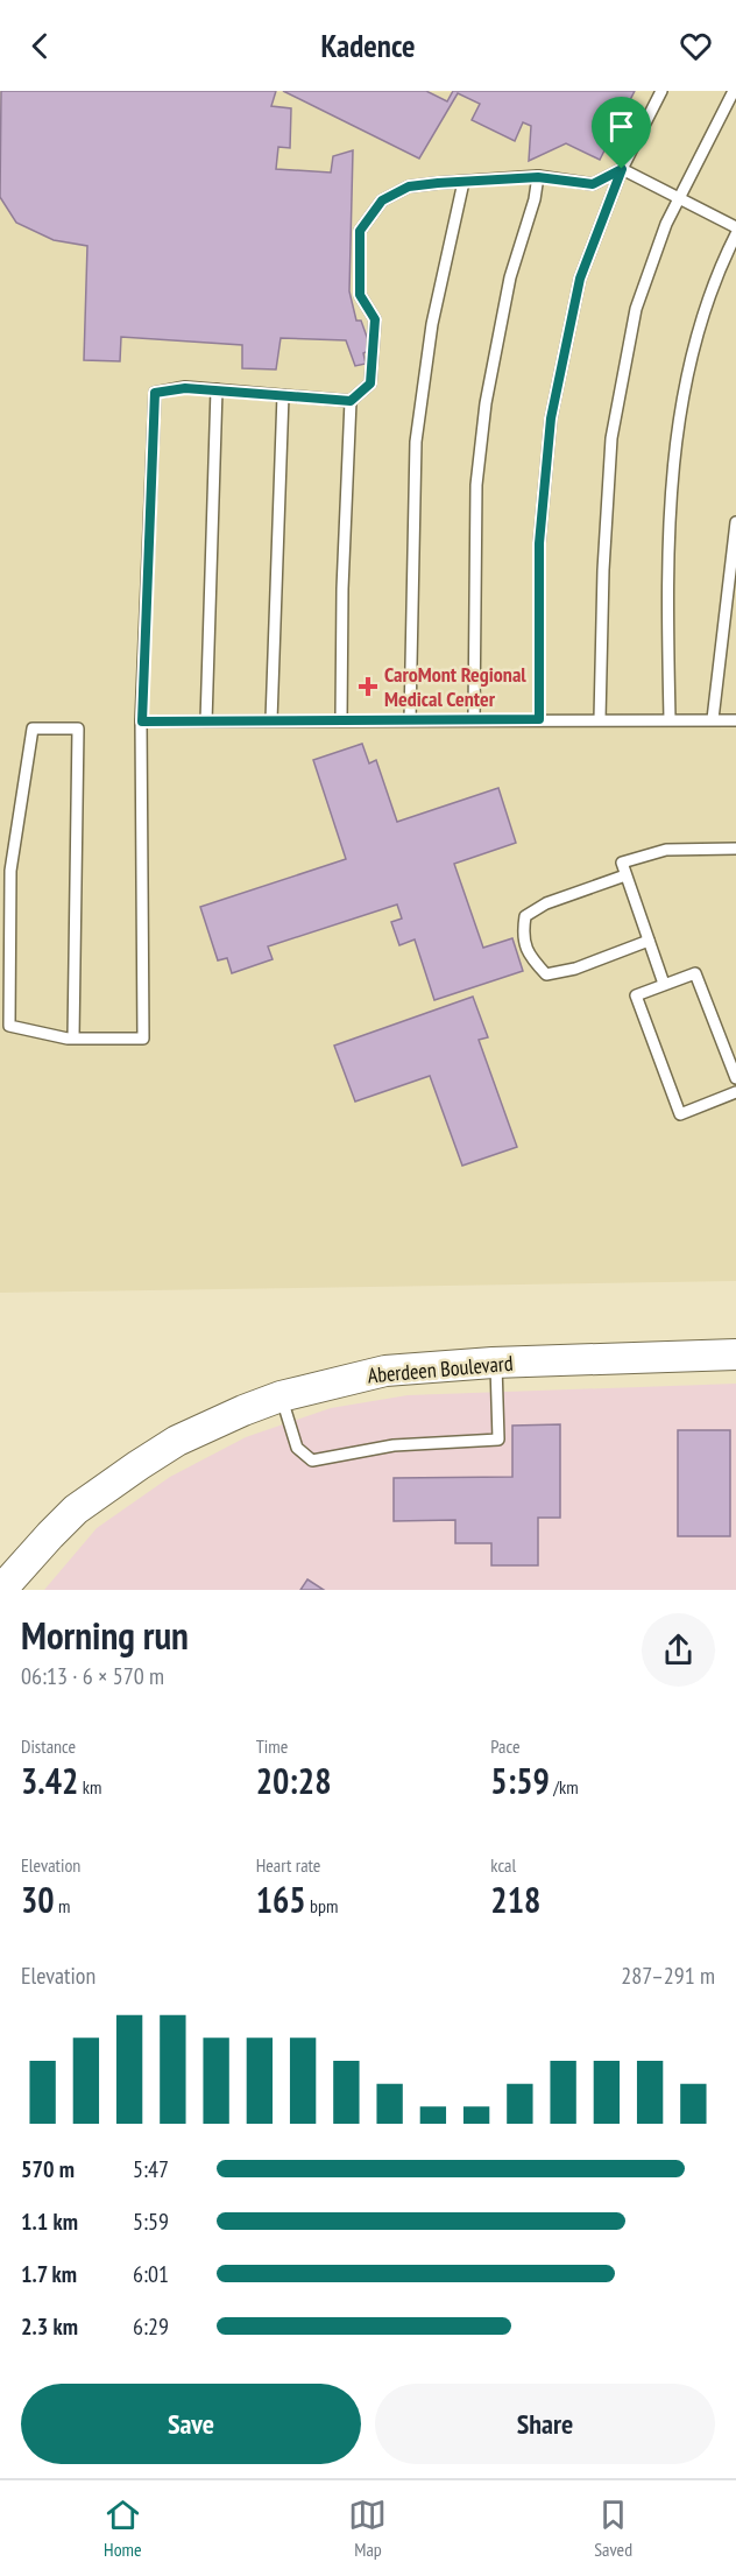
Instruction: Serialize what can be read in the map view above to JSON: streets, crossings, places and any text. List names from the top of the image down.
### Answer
{
  "streets": {
    "main road": ["Aberdeen Boulevard"]
  },
  "places": {
    "health": ["CaroMont Regional Medical Center"]
  },
  "page": {
    "header": "Kadence",
    "heading": ["Morning run", "06:13 · 6 × 570 m"],
    "stats": [
      ["Distance", "3.42 km"],
      ["Time", "20:28"],
      ["Pace", "5:59 /km"],
      ["Elevation", "30 m"],
      ["Heart rate", "165 bpm"],
      ["kcal", "218"]
    ],
    "chart": ["Elevation", "287–291 m"],
    "list": [
      {
        "name": "570 m",
        "note": "5:47"
      },
      {
        "name": "1.1 km",
        "note": "5:59"
      },
      {
        "name": "1.7 km",
        "note": "6:01"
      },
      {
        "name": "2.3 km",
        "note": "6:29"
      }
    ],
    "buttons": ["Save", "Share"],
    "tabs": ["Home", "Map", "Saved"]
  }
}
